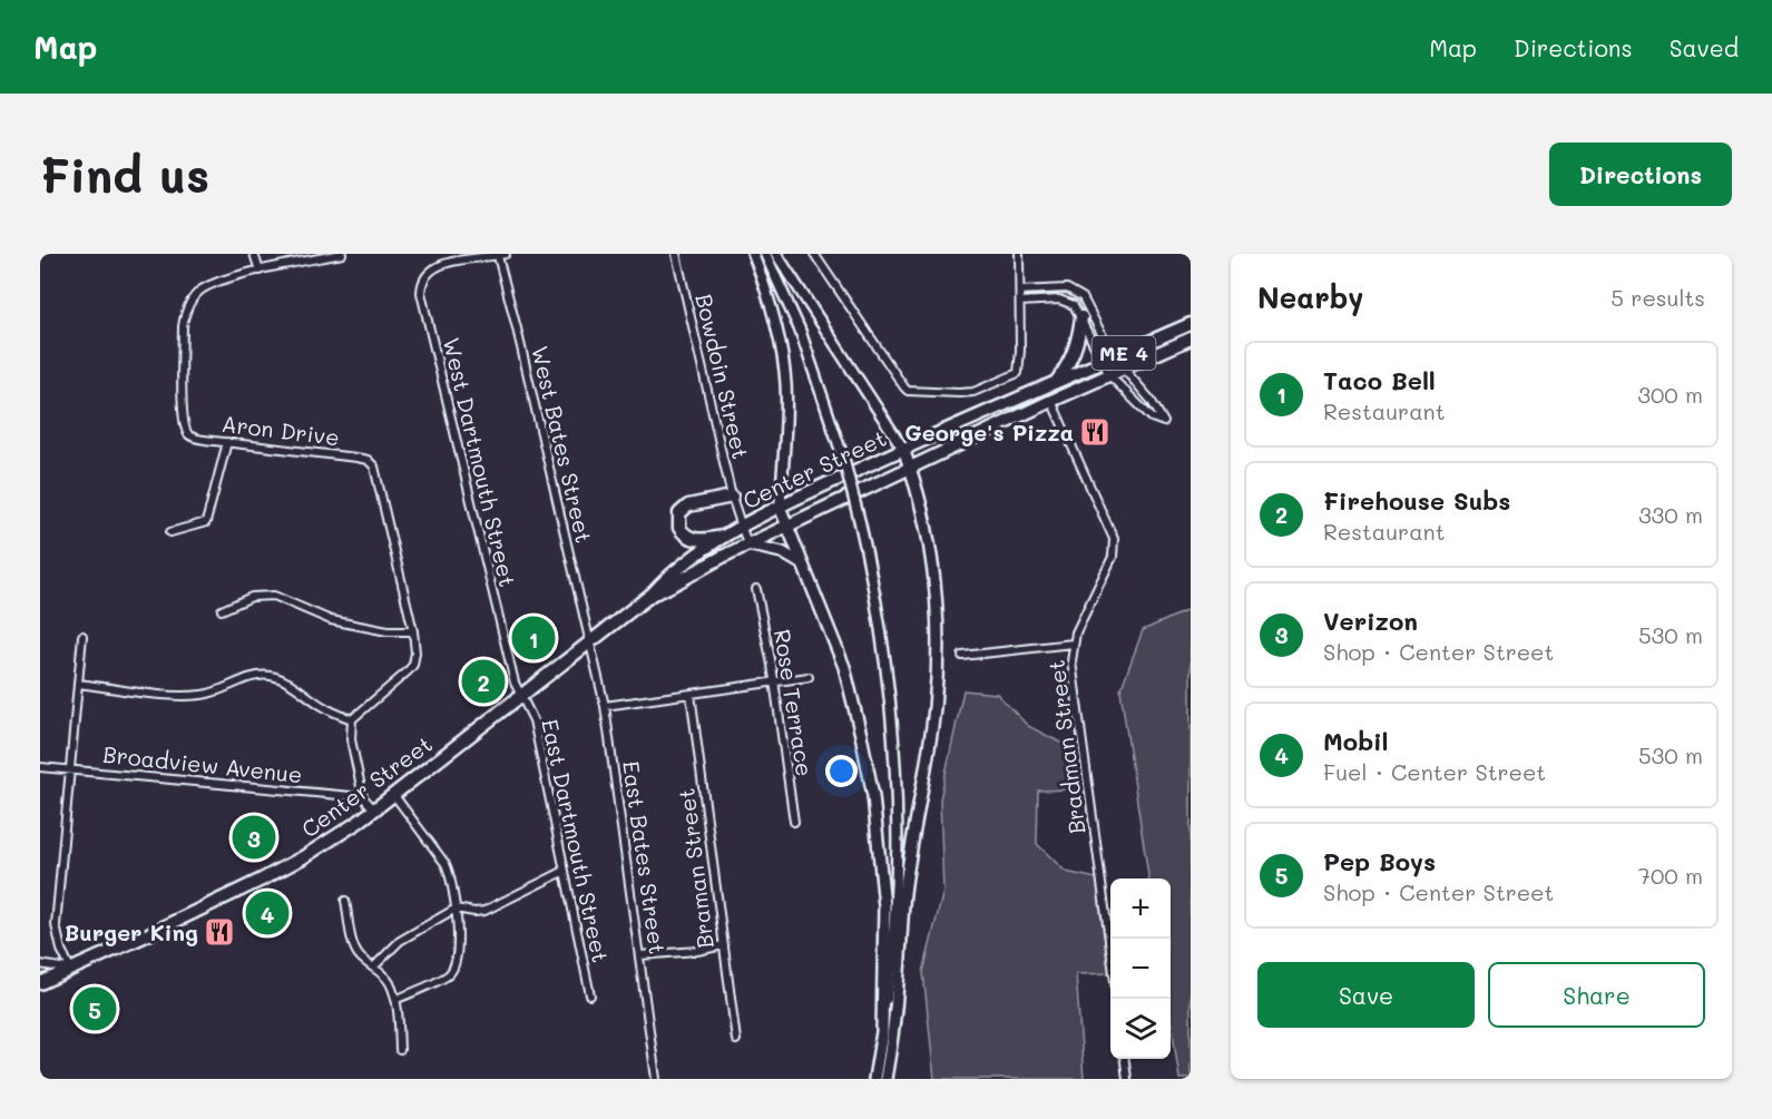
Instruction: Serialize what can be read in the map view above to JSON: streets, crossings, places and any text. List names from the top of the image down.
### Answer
{
  "streets": {
    "highway": ["ME 4", "Center Street"],
    "street": [
      "Bowdoin Street",
      "Aron Drive",
      "West Bates Street",
      "West Dartmouth Street",
      "Rose Terrace",
      "Bradman Street",
      "Broadview Avenue",
      "East Dartmouth Street",
      "East Bates Street",
      "Braman Street"
    ]
  },
  "crossings": [
    ["Bowdoin Street", "Center Street"],
    ["West Bates Street", "West Dartmouth Street"],
    ["West Bates Street", "Center Street"],
    ["West Bates Street", "East Bates Street"],
    ["West Dartmouth Street", "Center Street"],
    ["West Dartmouth Street", "East Dartmouth Street"],
    ["Center Street", "Bradman Street"],
    ["Center Street", "East Dartmouth Street"],
    ["Center Street", "East Bates Street"]
  ],
  "places": {
    "restaurant": ["George's Pizza", "Burger King"]
  },
  "page": {
    "header": "Map",
    "nav": ["Map", "Directions", "Saved"],
    "buttons": [
      "Directions",
      ["Save", "Share"]
    ],
    "title": "Find us",
    "heading": ["Nearby", "5 results"],
    "list": [
      {
        "mark": "1",
        "name": "Taco Bell",
        "note": "Restaurant",
        "value": "300 m"
      },
      {
        "mark": "2",
        "name": "Firehouse Subs",
        "note": "Restaurant",
        "value": "330 m"
      },
      {
        "mark": "3",
        "name": "Verizon",
        "note": "Shop · Center Street",
        "value": "530 m"
      },
      {
        "mark": "4",
        "name": "Mobil",
        "note": "Fuel · Center Street",
        "value": "530 m"
      },
      {
        "mark": "5",
        "name": "Pep Boys",
        "note": "Shop · Center Street",
        "value": "700 m"
      }
    ],
    "pins": [
      "1",
      "2",
      "3",
      "4",
      "5"
    ],
    "map_buttons": ["+", "−"]
  }
}
